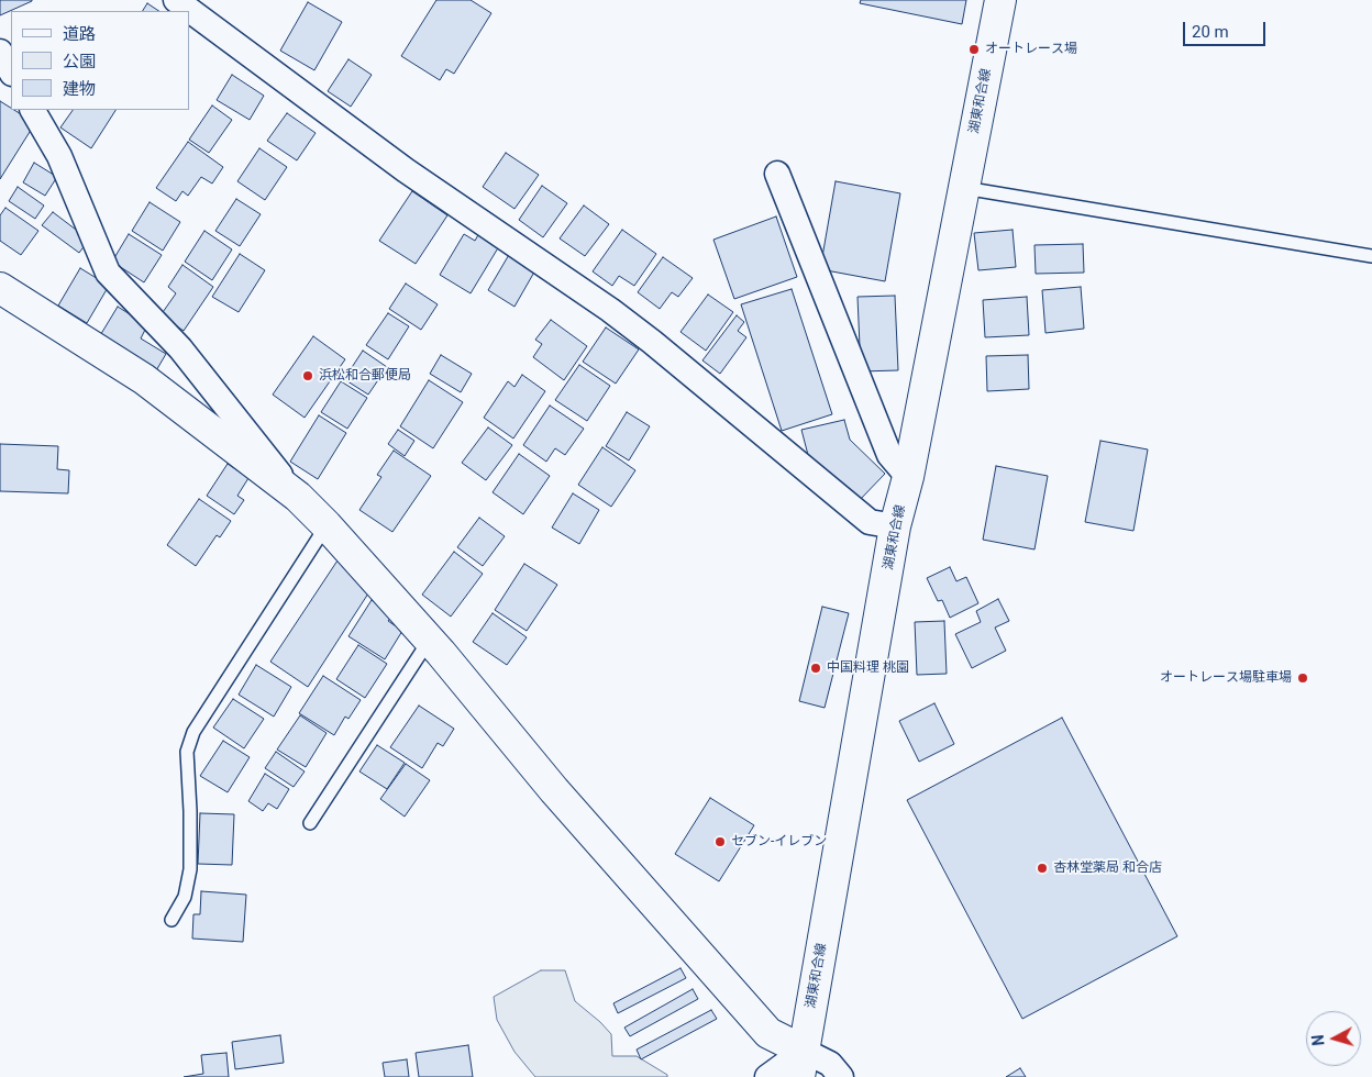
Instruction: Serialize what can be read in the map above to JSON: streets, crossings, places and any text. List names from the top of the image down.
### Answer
{
  "streets": {
    "street": ["湖東和合線"]
  },
  "places": [
    "オートレース場",
    "浜松和合郵便局",
    "中国料理 桃園",
    "オートレース場駐車場",
    "セブン-イレブン",
    "杏林堂薬局 和合店"
  ],
  "legend": ["道路", "公園", "建物"],
  "scale_bar": "20 m",
  "north": "left"
}
